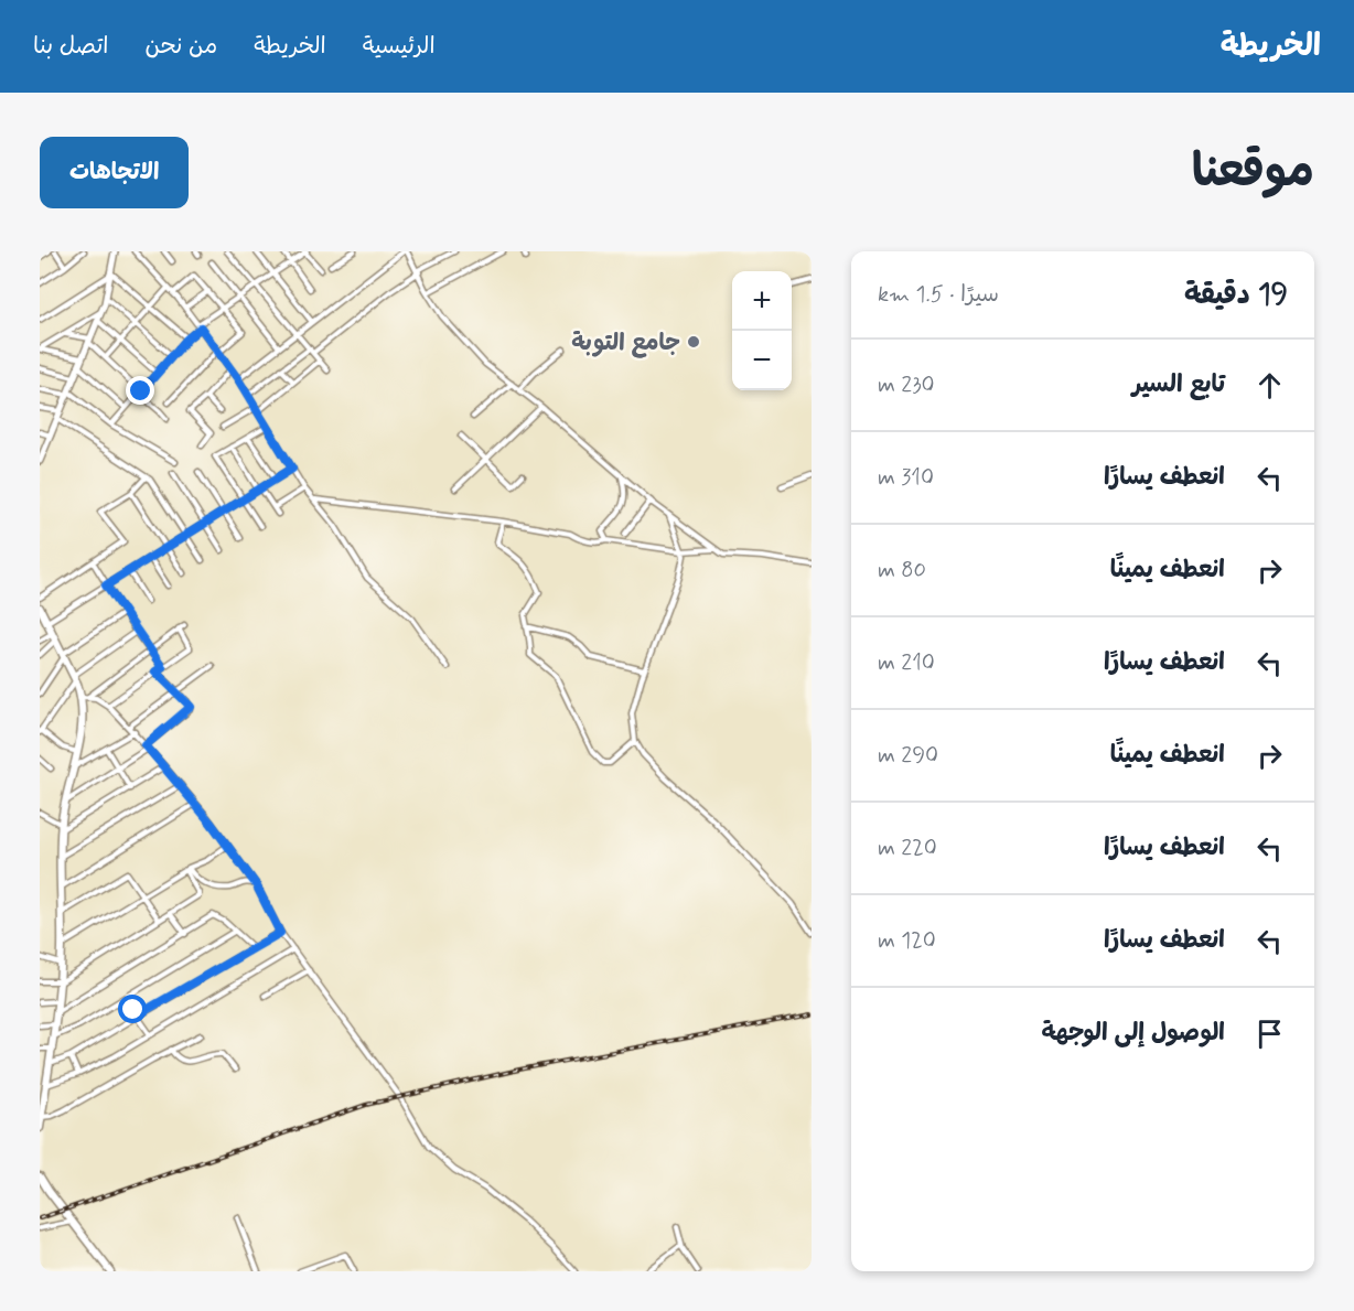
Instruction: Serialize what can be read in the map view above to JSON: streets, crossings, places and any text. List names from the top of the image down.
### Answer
{
  "places": ["جامع التوبة"],
  "page": {
    "header": "الخريطة",
    "nav": [
      "الرئيسية",
      "الخريطة",
      "من نحن",
      "اتصل بنا"
    ],
    "title": "موقعنا",
    "buttons": "الاتجاهات",
    "heading": ["19 دقيقة", "سيرًا · 1.5 km"],
    "map_buttons": ["+", "−"],
    "list": [
      ["تابع السير", "230 m"],
      ["انعطف يسارًا", "310 m"],
      ["انعطف يمينًا", "80 m"],
      ["انعطف يسارًا", "210 m"],
      ["انعطف يمينًا", "290 m"],
      ["انعطف يسارًا", "220 m"],
      ["انعطف يسارًا", "120 m"],
      "الوصول إلى الوجهة"
    ]
  }
}
